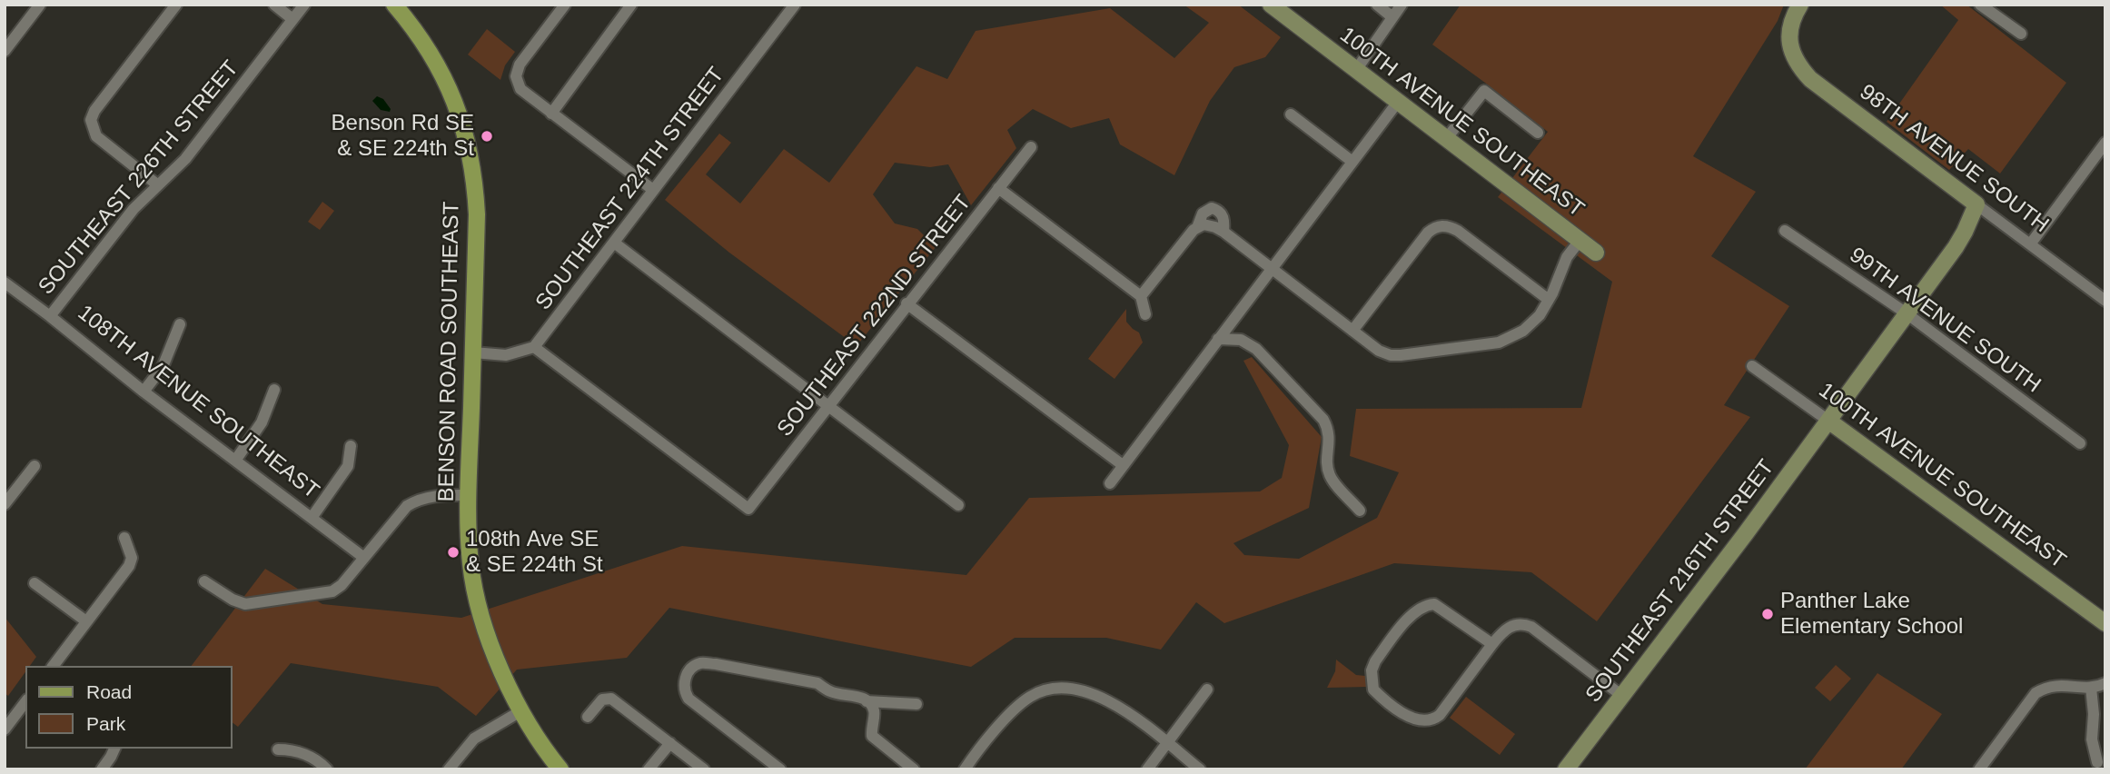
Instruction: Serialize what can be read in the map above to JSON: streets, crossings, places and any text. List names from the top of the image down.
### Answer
{
  "streets": {
    "main road": ["BENSON ROAD SOUTHEAST"],
    "street": [
      "100TH AVENUE SOUTHEAST",
      "98TH AVENUE SOUTH",
      "SOUTHEAST 226TH STREET",
      "SOUTHEAST 224TH STREET",
      "SOUTHEAST 222ND STREET",
      "99TH AVENUE SOUTH",
      "108TH AVENUE SOUTHEAST",
      "SOUTHEAST 216TH STREET"
    ]
  },
  "crossings": [
    ["100TH AVENUE SOUTHEAST", "SOUTHEAST 216TH STREET"],
    ["98TH AVENUE SOUTH", "SOUTHEAST 216TH STREET"],
    ["SOUTHEAST 226TH STREET", "108TH AVENUE SOUTHEAST"],
    ["SOUTHEAST 224TH STREET", "SOUTHEAST 222ND STREET"],
    ["99TH AVENUE SOUTH", "SOUTHEAST 216TH STREET"]
  ],
  "places": ["Benson Rd SE & SE 224th St", "108th Ave SE & SE 224th St", "Panther Lake Elementary School"],
  "legend": ["Road", "Park"]
}
